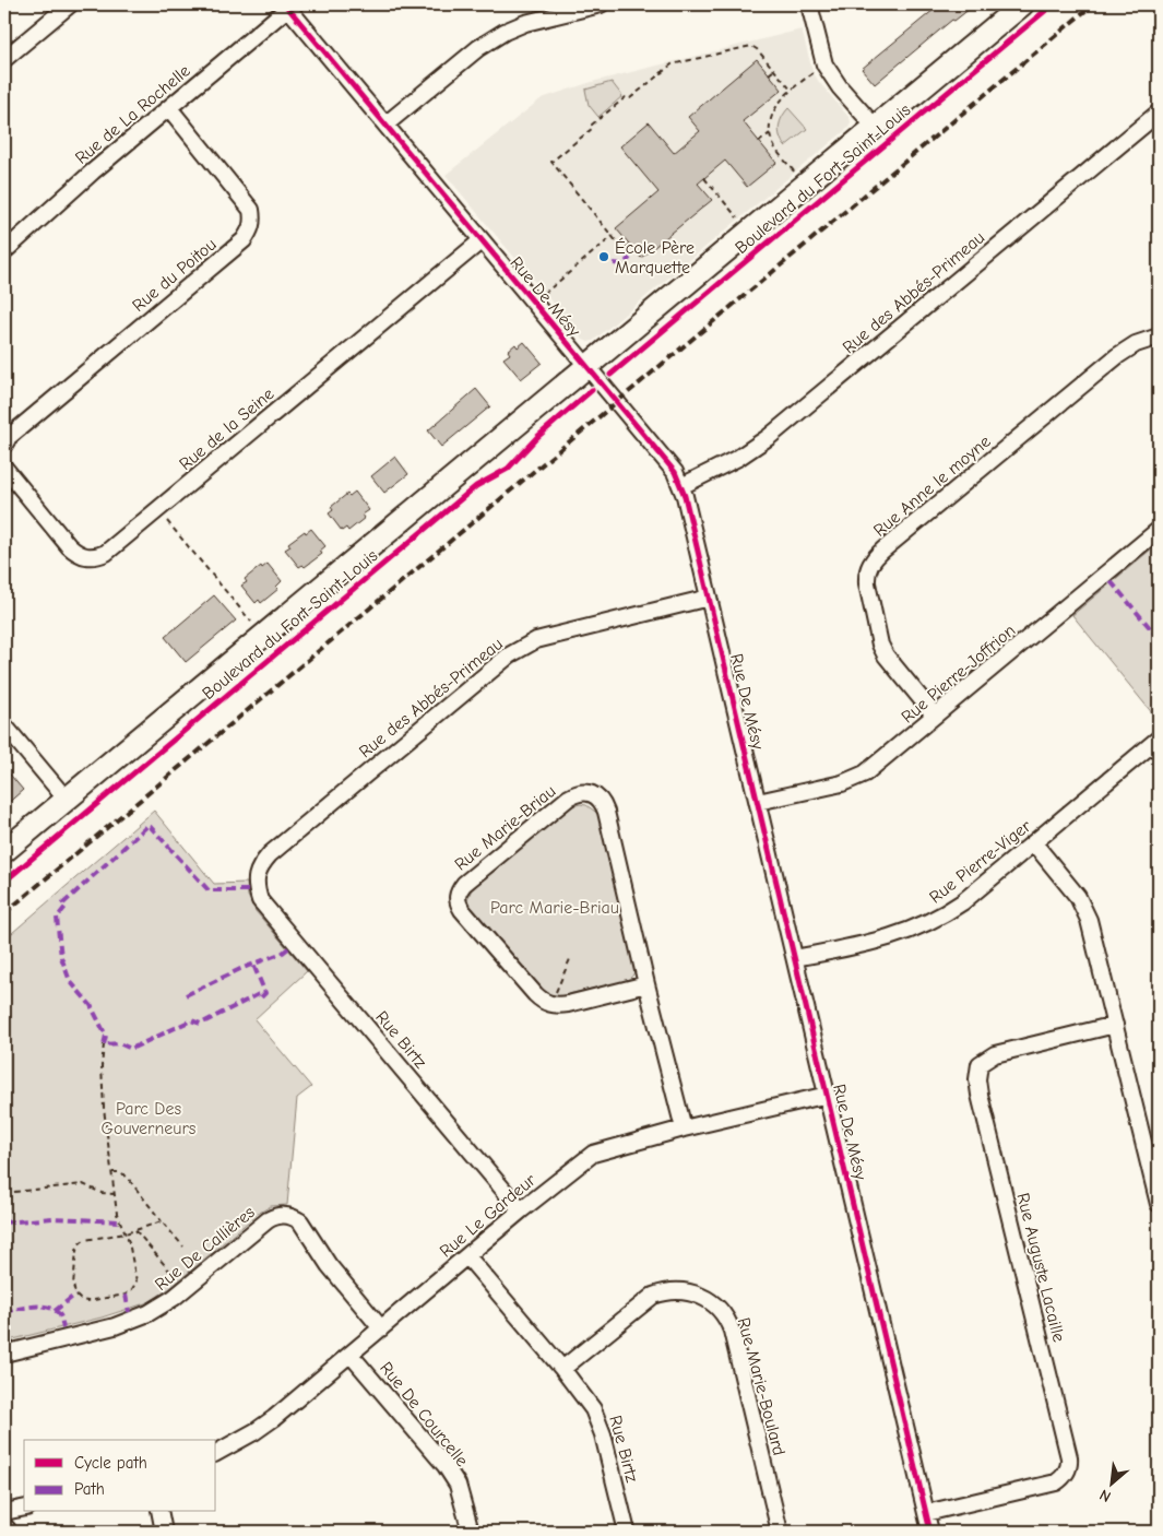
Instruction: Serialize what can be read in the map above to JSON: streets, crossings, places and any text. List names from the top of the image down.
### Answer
{
  "streets": {
    "street": [
      "Rue de La Rochelle",
      "Boulevard du Fort-Saint-Louis",
      "Rue du Poitou",
      "Rue des Abbés-Primeau",
      "Rue De Mésy",
      "Rue de la Seine",
      "Rue Anne le moyne",
      "Rue Pierre-Joffrion",
      "Rue Marie-Briau",
      "Rue Pierre-Viger",
      "Rue Birtz",
      "Rue Le Gardeur",
      "Rue De Callières",
      "Rue Auguste Lacaille",
      "Rue Marie-Boulard",
      "Rue De Courcelle"
    ]
  },
  "crossings": [
    ["Rue de La Rochelle", "Rue du Poitou"],
    ["Rue de La Rochelle", "Rue De Mésy"],
    ["Boulevard du Fort-Saint-Louis", "Rue De Mésy"],
    ["Rue des Abbés-Primeau", "Rue De Mésy"],
    ["Rue des Abbés-Primeau", "Rue Birtz"],
    ["Rue De Mésy", "Rue de la Seine"],
    ["Rue De Mésy", "Rue Pierre-Joffrion"],
    ["Rue De Mésy", "Rue Pierre-Viger"],
    ["Rue De Mésy", "Rue Le Gardeur"],
    ["Rue De Mésy", "Rue Auguste Lacaille"],
    ["Rue Anne le moyne", "Rue Pierre-Joffrion"],
    ["Rue Marie-Briau", "Rue Le Gardeur"],
    ["Rue Birtz", "Rue Le Gardeur"],
    ["Rue Birtz", "Rue Marie-Boulard"],
    ["Rue Le Gardeur", "Rue De Callières"],
    ["Rue Le Gardeur", "Rue De Courcelle"]
  ],
  "parks": ["Parc Marie-Briau", "Parc Des Gouverneurs"],
  "places": ["École Père Marquette"],
  "legend": ["Cycle path", "Path"],
  "north": "bottom left"
}
